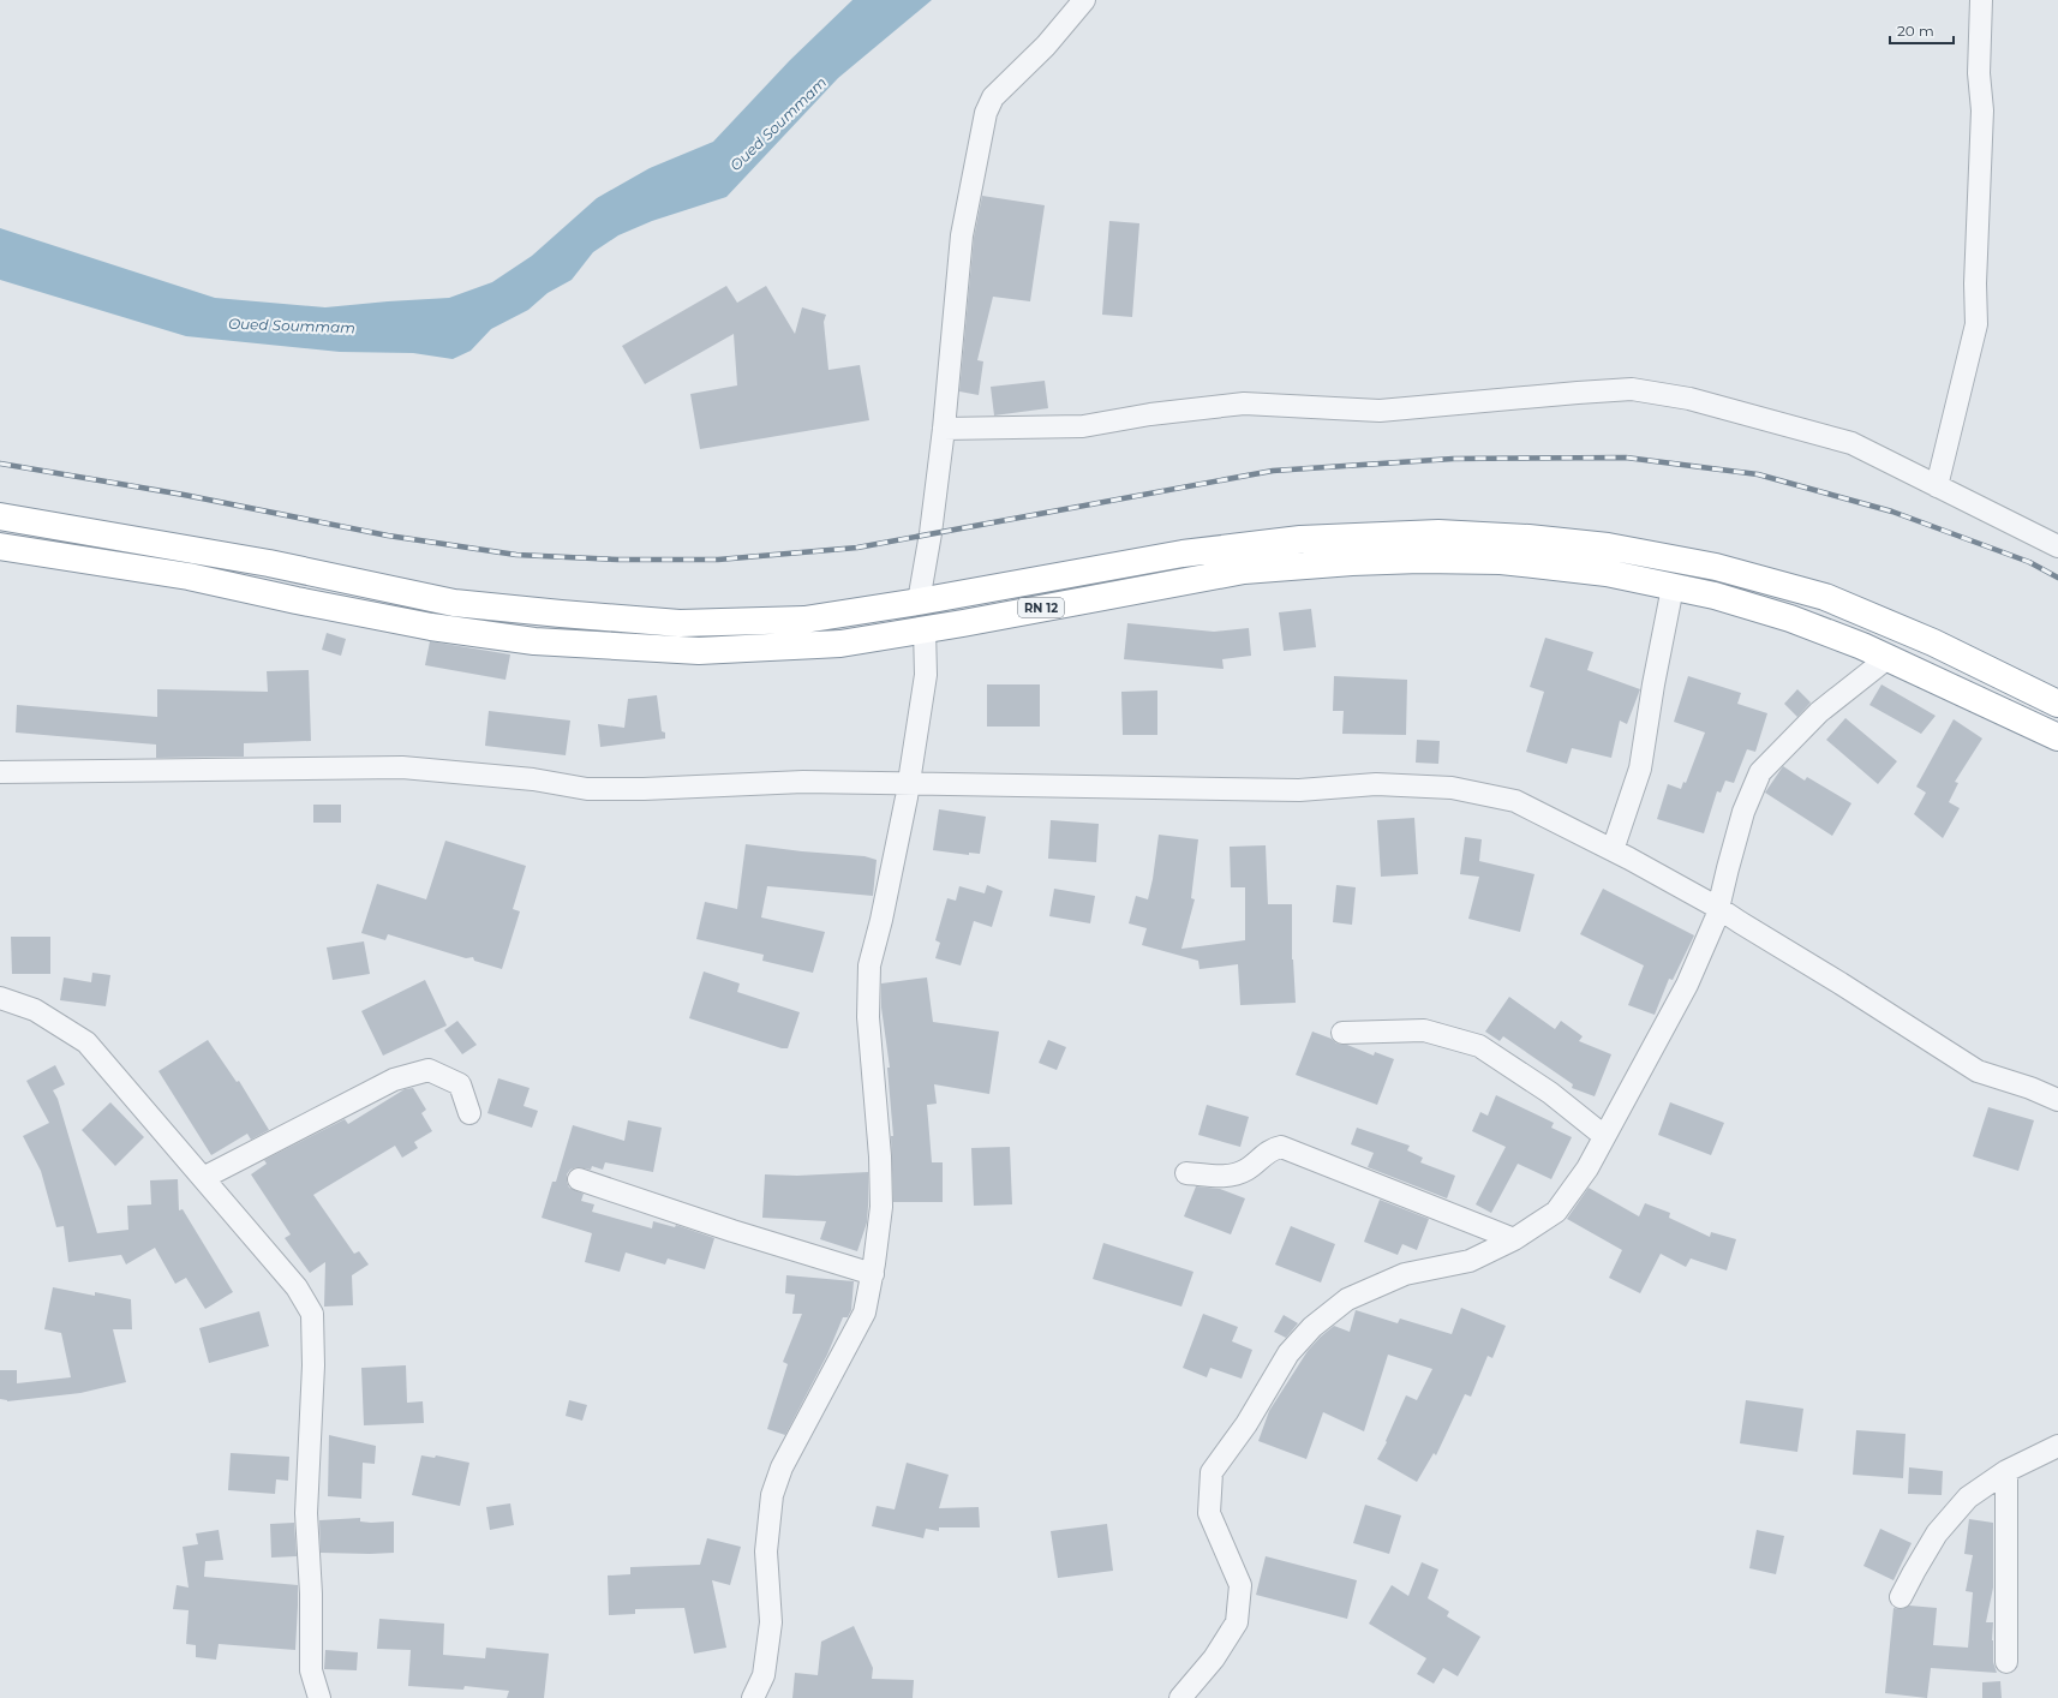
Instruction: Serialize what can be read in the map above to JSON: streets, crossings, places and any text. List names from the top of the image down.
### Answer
{
  "streets": {
    "highway": ["RN 12"]
  },
  "water": ["Oued Soummam"],
  "scale_bar": "20 m"
}
